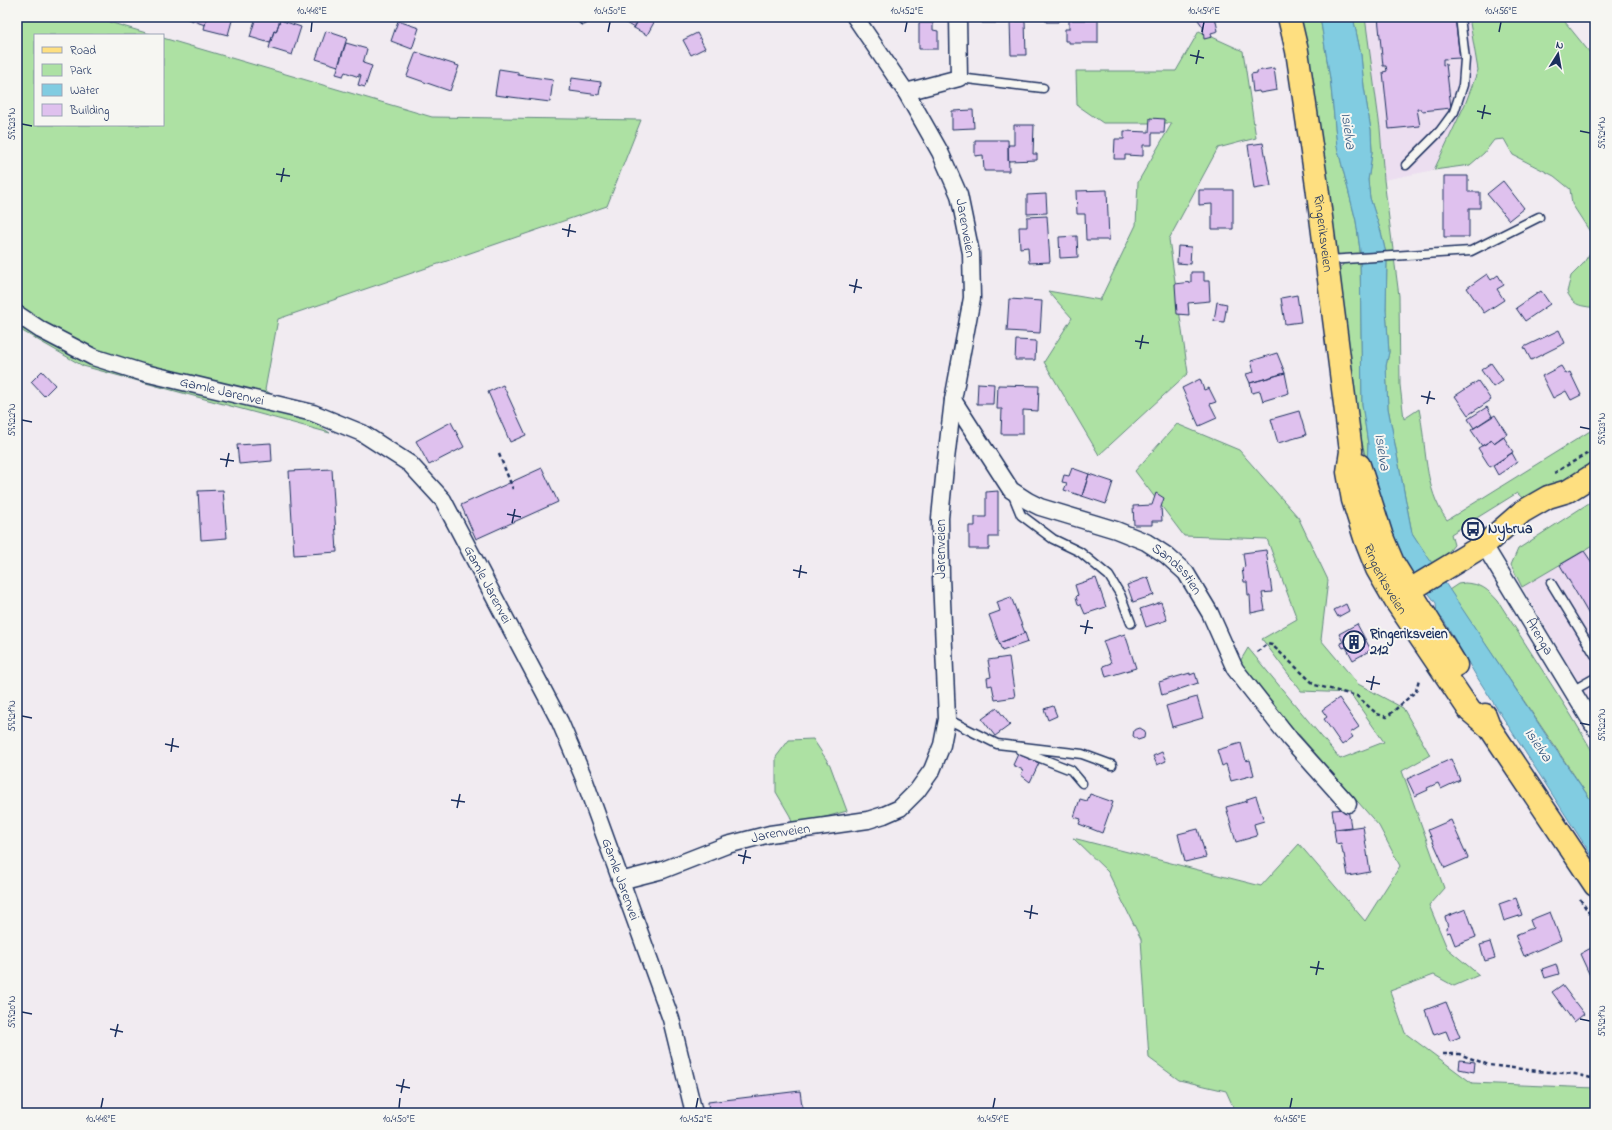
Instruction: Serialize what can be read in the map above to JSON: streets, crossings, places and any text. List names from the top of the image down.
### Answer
{
  "streets": {
    "main road": ["Ringeriksveien"],
    "street": [
      "Jarenveien",
      "Gamle Jarenvei",
      "Sandsstien",
      "Årenga"
    ]
  },
  "crossings": [
    ["Jarenveien", "Gamle Jarenvei"],
    ["Jarenveien", "Sandsstien"]
  ],
  "water": ["Isielva"],
  "places": {
    "bus stop": ["Nybrua"],
    "building": ["Ringeriksveien 212"]
  },
  "legend": [
    "Road",
    "Park",
    "Water",
    "Building"
  ],
  "north": "top",
  "coordinates": [
    "10.448°E",
    "10.450°E",
    "10.452°E",
    "10.454°E",
    "10.456°E",
    "59.923°N",
    "59.924°N",
    "59.922°N",
    "59.921°N",
    "59.920°N"
  ]
}
